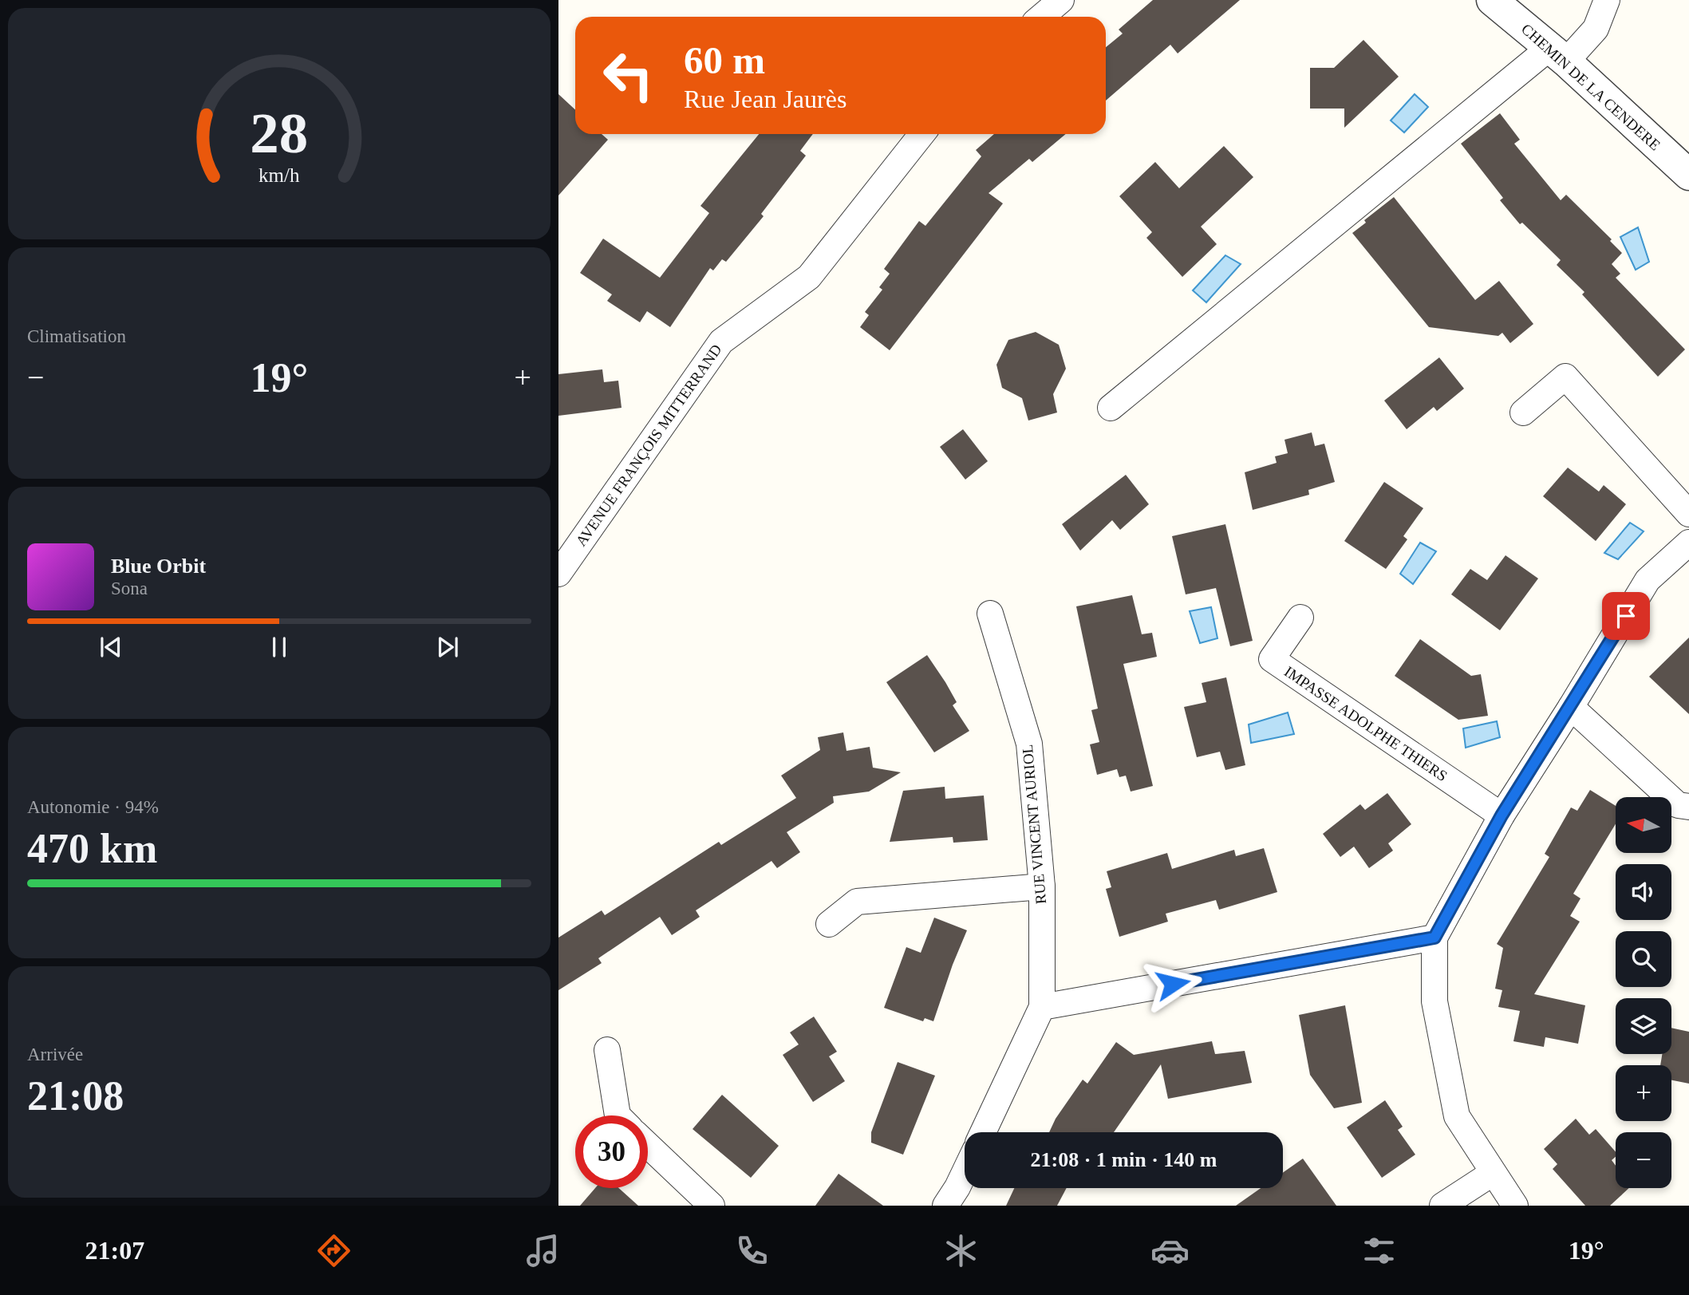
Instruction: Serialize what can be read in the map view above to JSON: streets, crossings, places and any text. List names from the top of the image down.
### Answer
{
  "streets": {
    "street": [
      "CHEMIN DE LA CENDERE",
      "AVENUE FRANÇOIS MITTERRAND",
      "IMPASSE ADOLPHE THIERS",
      "RUE VINCENT AURIOL"
    ]
  },
  "north": "left",
  "page": {
    "turn": ["60 m", "Rue Jean Jaurès"],
    "tile": [
      "Climatisation",
      ["Autonomie · 94%", "470 km"],
      ["Arrivée", "21:08"]
    ],
    "heat": ["−", "19°", "+"],
    "song": ["Blue Orbit", "Sona"],
    "map_buttons": ["+", "−"],
    "limit": "30",
    "trip": "21:08 · 1 min · 140 m",
    "tabs": ["21:07", "19°"],
    "gauge": ["28", "km/h"]
  }
}
